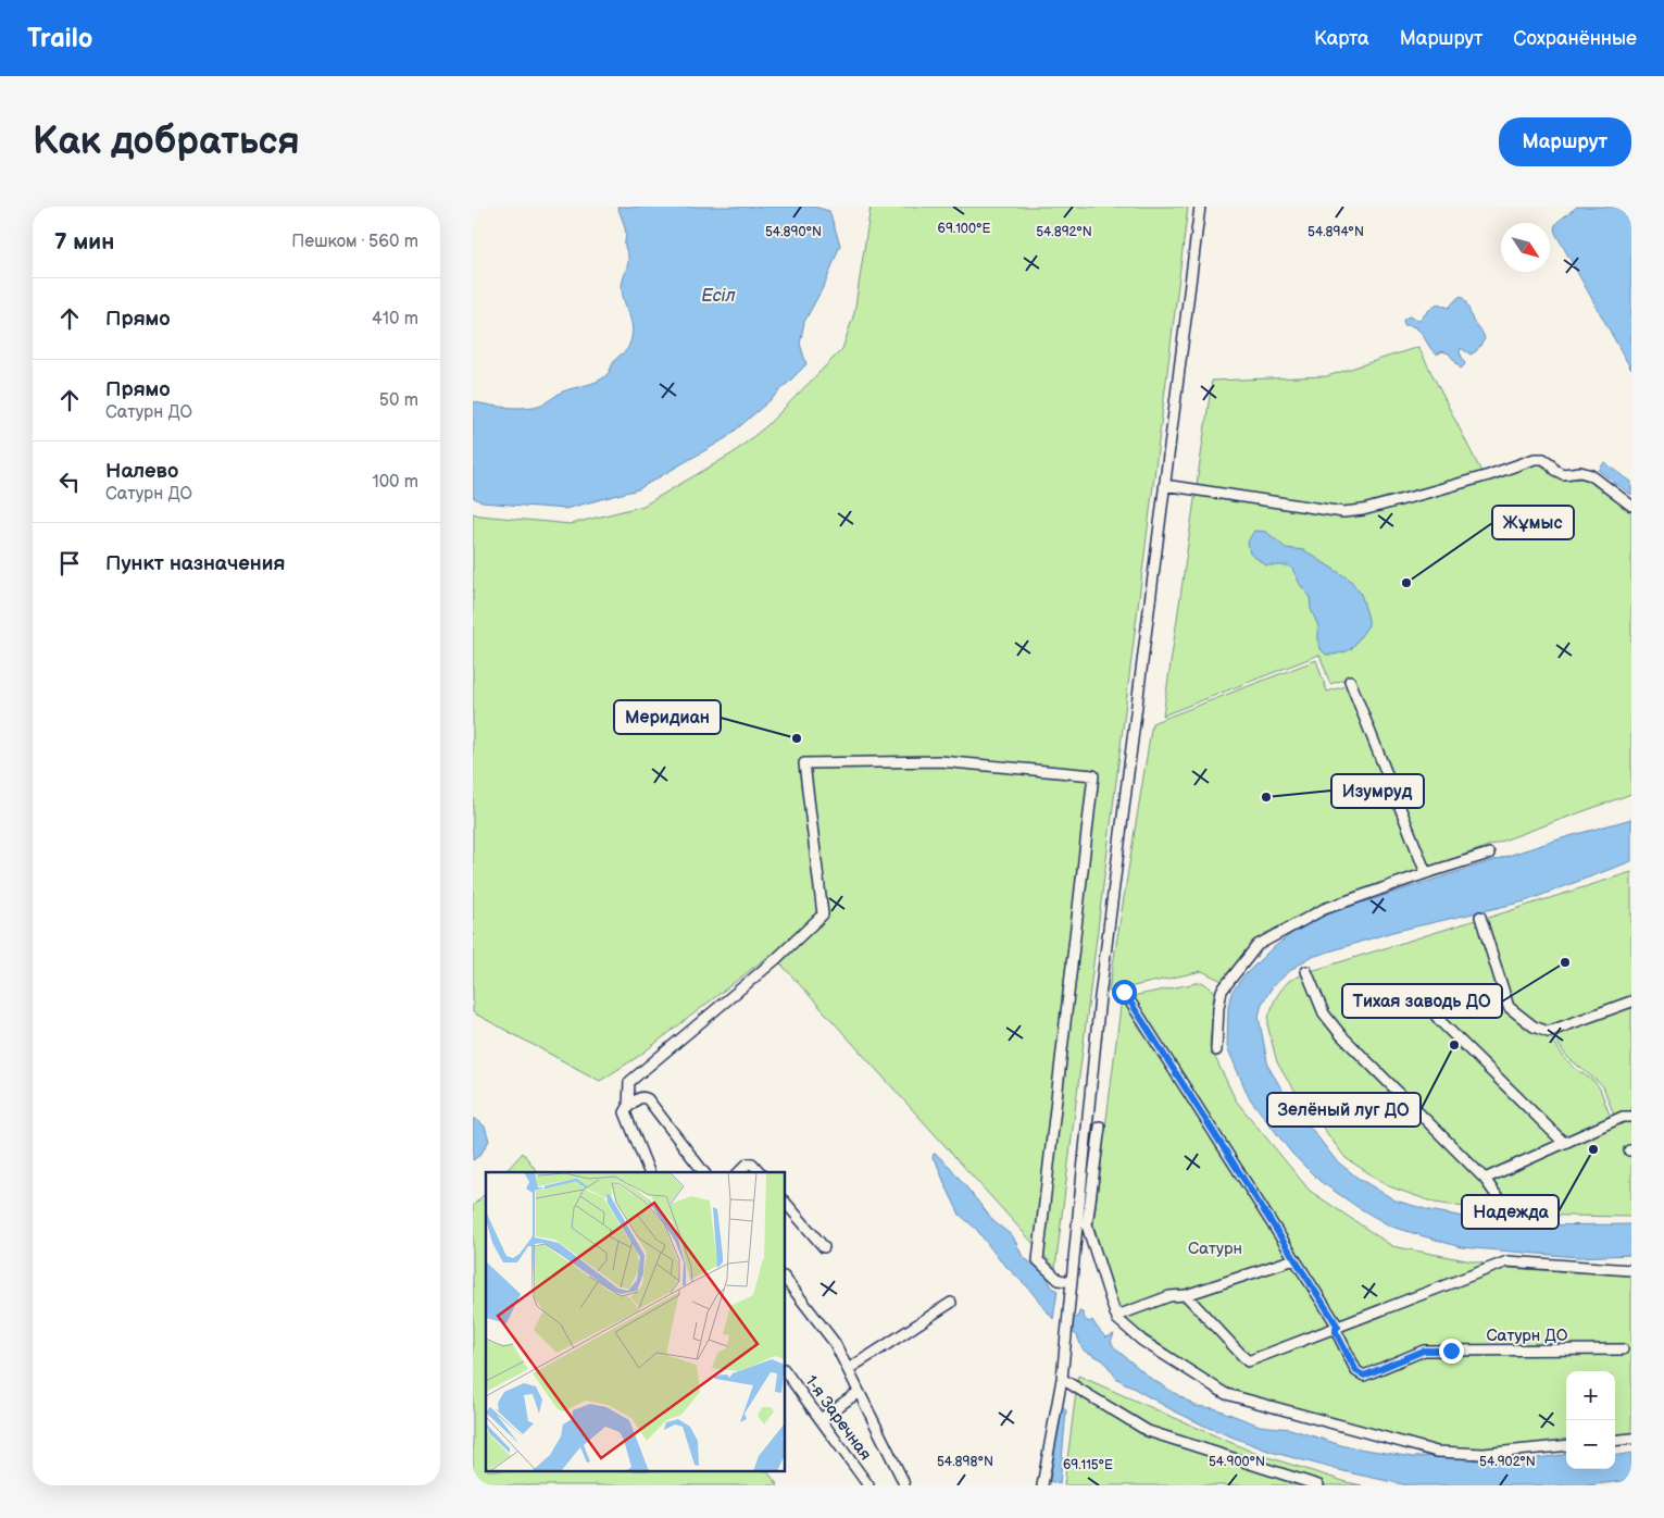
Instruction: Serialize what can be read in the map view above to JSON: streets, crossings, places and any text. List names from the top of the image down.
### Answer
{
  "streets": {
    "street": ["Сатурн ДО", "1-я Заречная"]
  },
  "water": ["Есіл"],
  "parks": ["Сатурн"],
  "places": [
    "Жұмыс",
    "Меридиан",
    "Изумруд",
    "Тихая заводь ДО",
    "Зелёный луг ДО",
    "Надежда"
  ],
  "north": "bottom right",
  "page": {
    "header": "Trailo",
    "nav": ["Карта", "Маршрут", "Сохранённые"],
    "buttons": "Маршрут",
    "title": "Как добраться",
    "heading": ["7 мин", "Пешком · 560 m"],
    "list": [
      ["Прямо", "410 m"],
      ["Прямо", "Сатурн ДО", "50 m"],
      ["Налево", "Сатурн ДО", "100 m"],
      "Пункт назначения"
    ],
    "map_buttons": ["+", "−"]
  },
  "coordinates": [
    "69.100°E",
    "54.890°N",
    "54.892°N",
    "54.894°N",
    "54.898°N",
    "54.900°N",
    "54.902°N",
    "69.115°E"
  ]
}
